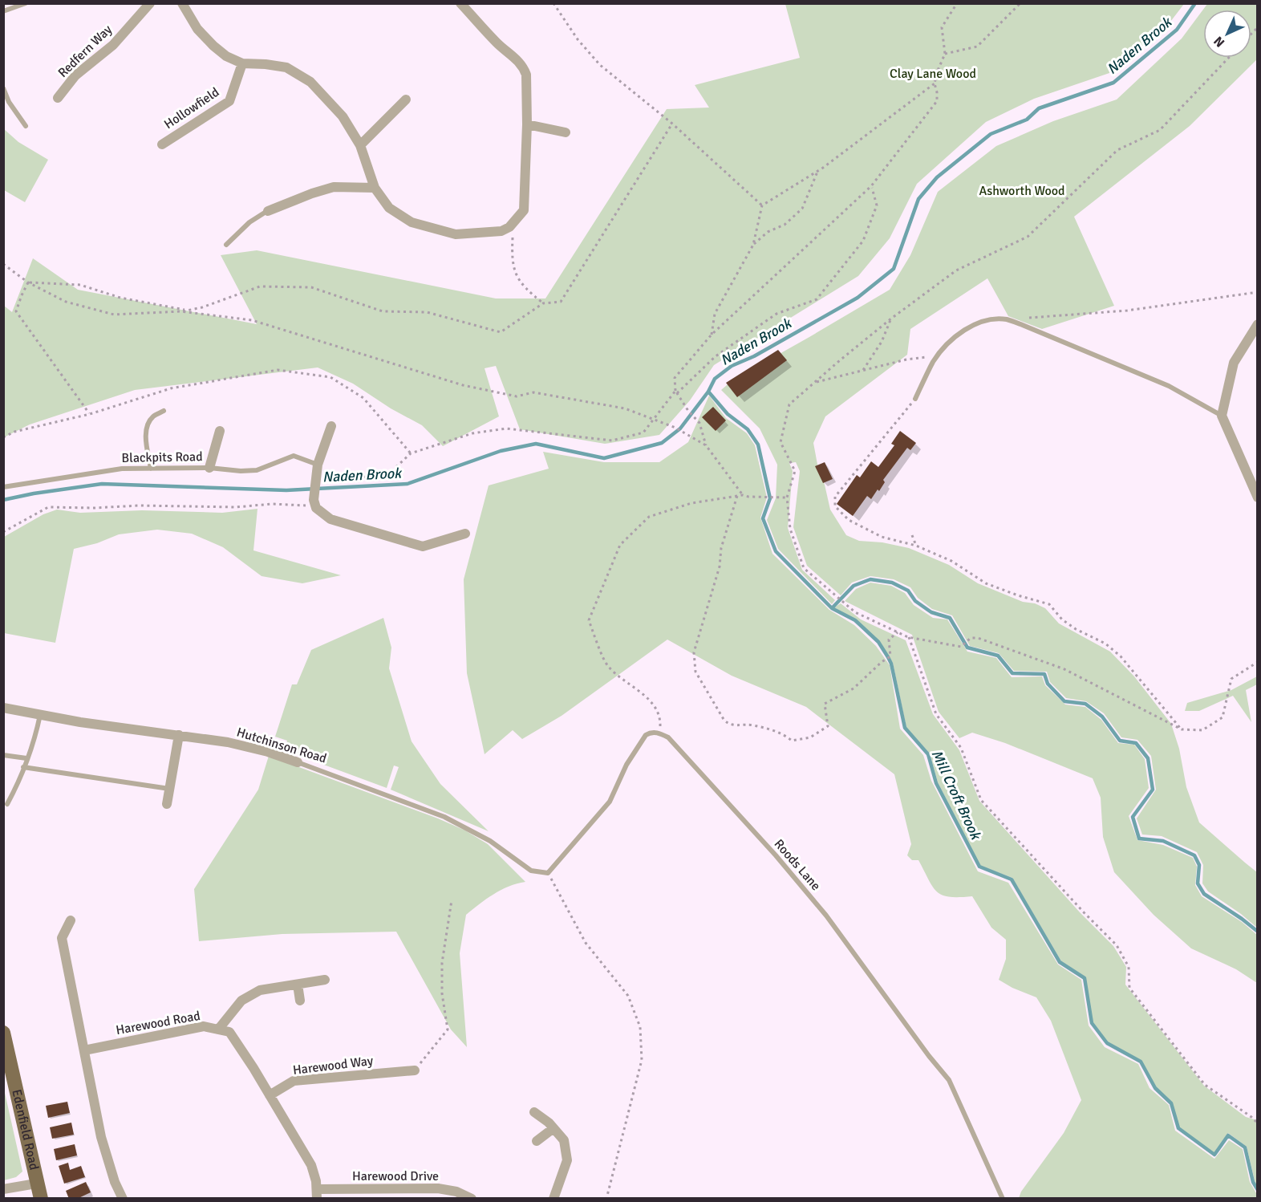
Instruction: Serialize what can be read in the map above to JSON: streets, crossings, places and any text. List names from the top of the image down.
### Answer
{
  "streets": {
    "main road": ["Edenfield Road"],
    "street": [
      "Redfern Way",
      "Hollowfield",
      "Hutchinson Road",
      "Harewood Road",
      "Harewood Way",
      "Harewood Drive"
    ],
    "lane": ["Blackpits Road", "Roods Lane"]
  },
  "crossings": [
    ["Harewood Road", "Harewood Way"],
    ["Harewood Road", "Harewood Drive"]
  ],
  "water": ["Naden Brook", "Mill Croft Brook"],
  "parks": ["Clay Lane Wood", "Ashworth Wood"],
  "north": "bottom left"
}
